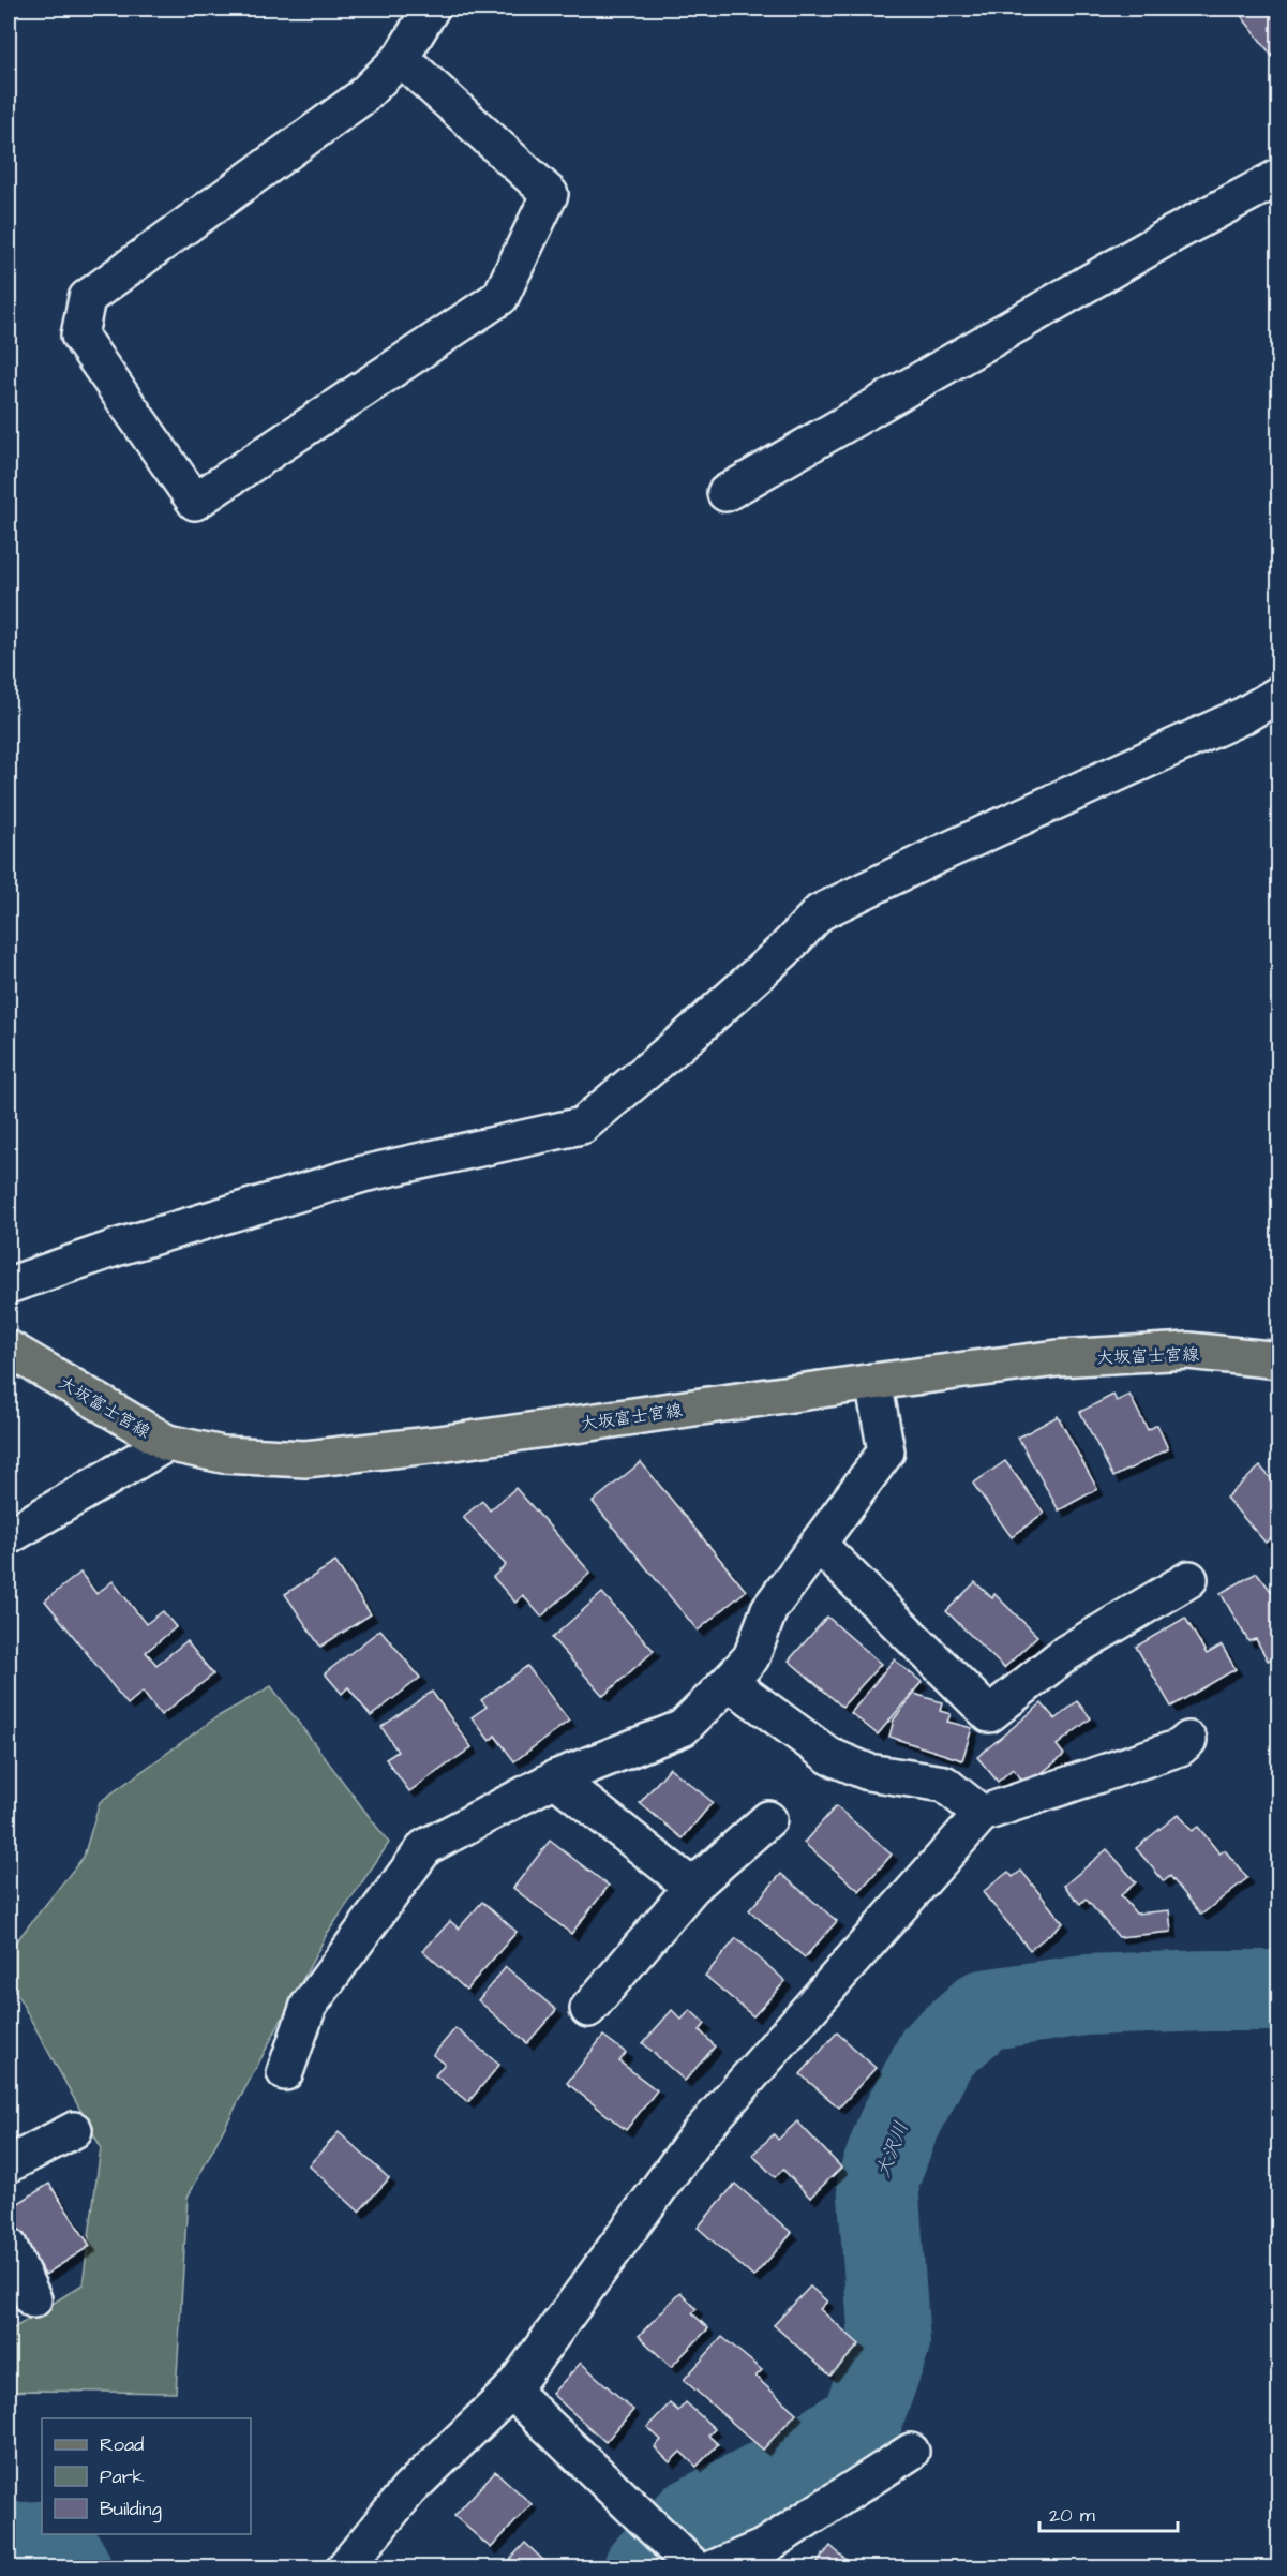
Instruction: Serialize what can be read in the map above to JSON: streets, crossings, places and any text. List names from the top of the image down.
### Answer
{
  "streets": {
    "main road": ["大坂富士宮線"]
  },
  "water": ["大沢川"],
  "legend": ["Road", "Park", "Building"],
  "scale_bar": "20 m"
}
